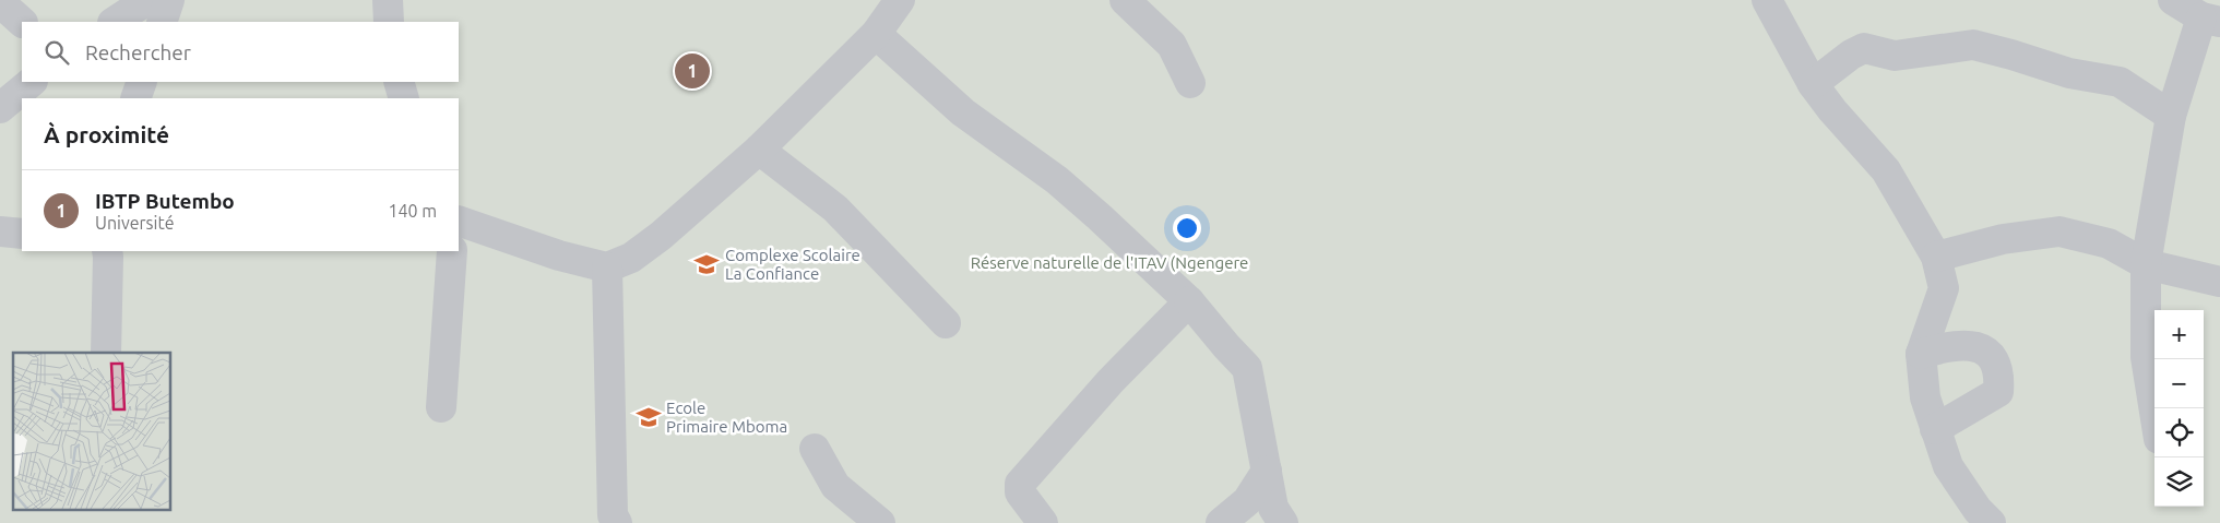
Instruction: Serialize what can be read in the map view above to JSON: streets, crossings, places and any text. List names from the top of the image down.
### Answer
{
  "parks": ["Réserve naturelle de l'ITAV (Ngengere"],
  "places": {
    "school or university": ["Complexe Scolaire La Confiance", "Ecole Primaire Mboma"]
  },
  "page": {
    "search": "Rechercher",
    "pins": "1",
    "heading": "À proximité",
    "list": [
      {
        "mark": "1",
        "name": "IBTP Butembo",
        "note": "Université",
        "value": "140 m"
      }
    ],
    "map_buttons": ["+", "−"]
  }
}
